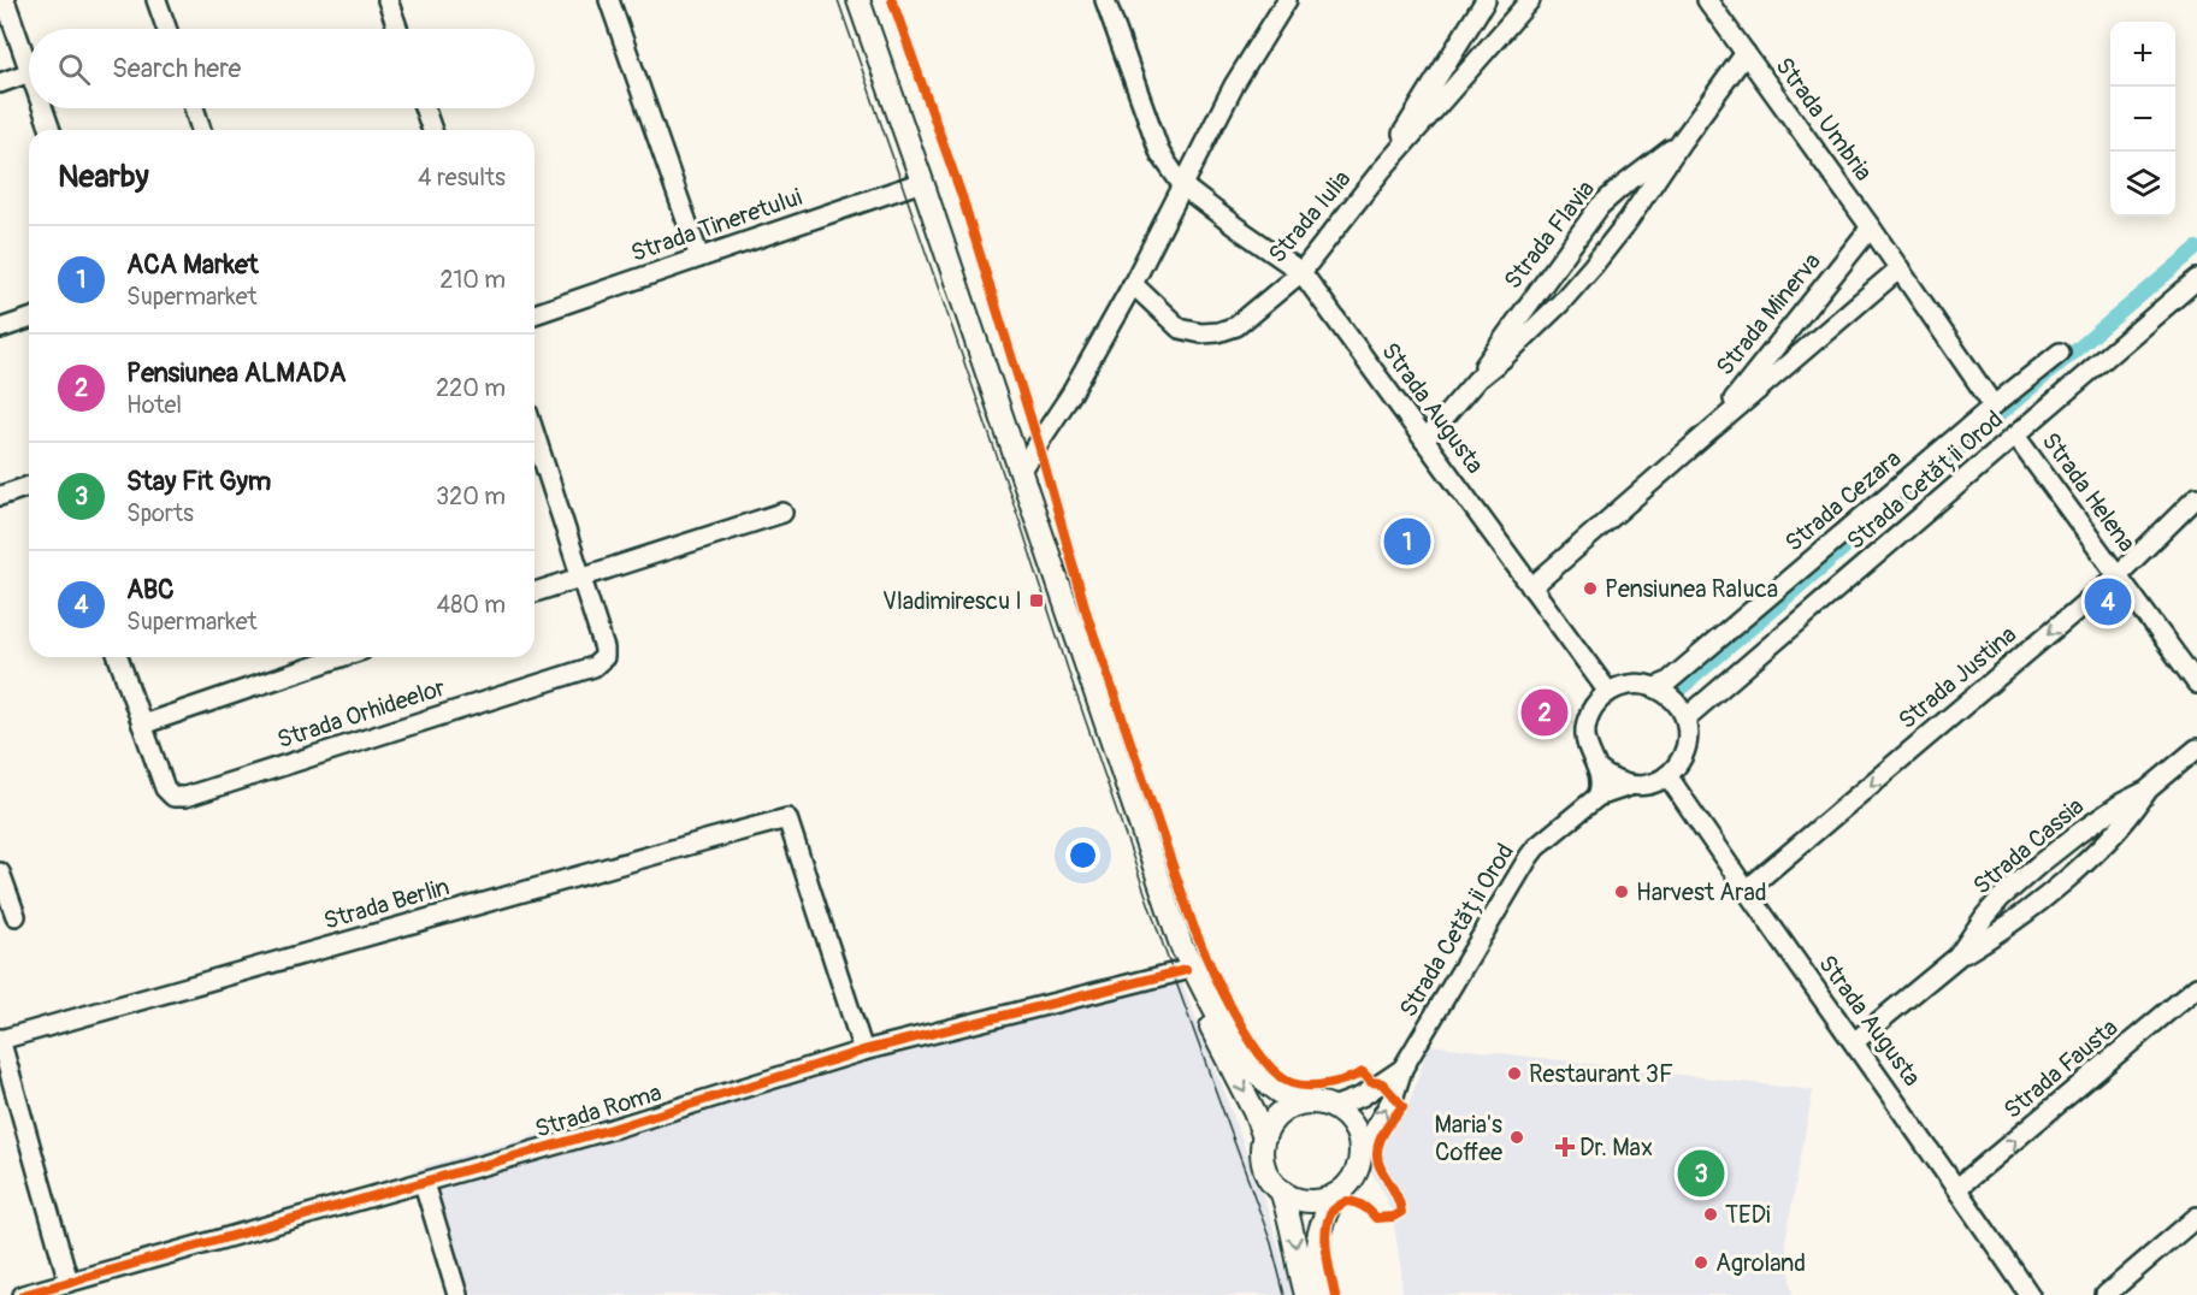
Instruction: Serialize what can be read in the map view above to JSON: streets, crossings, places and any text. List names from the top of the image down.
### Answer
{
  "streets": {
    "street": [
      "Strada Umbria",
      "Strada Iulia",
      "Strada Tineretului",
      "Strada Flavia",
      "Strada Minerva",
      "Strada Augusta",
      "Strada Cetății Orod",
      "Strada Helena",
      "Strada Cezara",
      "Strada Justina",
      "Strada Orhideelor",
      "Strada Cassia",
      "Strada Berlin",
      "Strada Fausta",
      "Strada Roma"
    ]
  },
  "crossings": [
    ["Strada Umbria", "Strada Flavia"],
    ["Strada Umbria", "Strada Minerva"],
    ["Strada Iulia", "Strada Augusta"],
    ["Strada Flavia", "Strada Augusta"],
    ["Strada Minerva", "Strada Augusta"],
    ["Strada Augusta", "Strada Cetății Orod"],
    ["Strada Augusta", "Strada Cezara"],
    ["Strada Augusta", "Strada Justina"],
    ["Strada Augusta", "Strada Cassia"],
    ["Strada Augusta", "Strada Fausta"],
    ["Strada Cetății Orod", "Strada Helena"],
    ["Strada Cetății Orod", "Strada Cezara"],
    ["Strada Helena", "Strada Justina"],
    ["Strada Berlin", "Strada Roma"]
  ],
  "one_way": ["Strada Justina", "Strada Fausta"],
  "places": {
    "other": [
      "Pensiunea Raluca",
      "Harvest Arad",
      "Restaurant 3F",
      "Maria's Coffee",
      "TEDi",
      "Agroland"
    ],
    "transit": ["Vladimirescu I"],
    "health": ["Dr. Max"]
  },
  "page": {
    "map_buttons": ["+", "−"],
    "search": "Search here",
    "heading": ["Nearby", "4 results"],
    "list": [
      {
        "mark": "1",
        "name": "ACA Market",
        "note": "Supermarket",
        "value": "210 m"
      },
      {
        "mark": "2",
        "name": "Pensiunea ALMADA",
        "note": "Hotel",
        "value": "220 m"
      },
      {
        "mark": "3",
        "name": "Stay Fit Gym",
        "note": "Sports",
        "value": "320 m"
      },
      {
        "mark": "4",
        "name": "ABC",
        "note": "Supermarket",
        "value": "480 m"
      }
    ],
    "pins": [
      "1",
      "4",
      "2",
      "3"
    ]
  }
}
